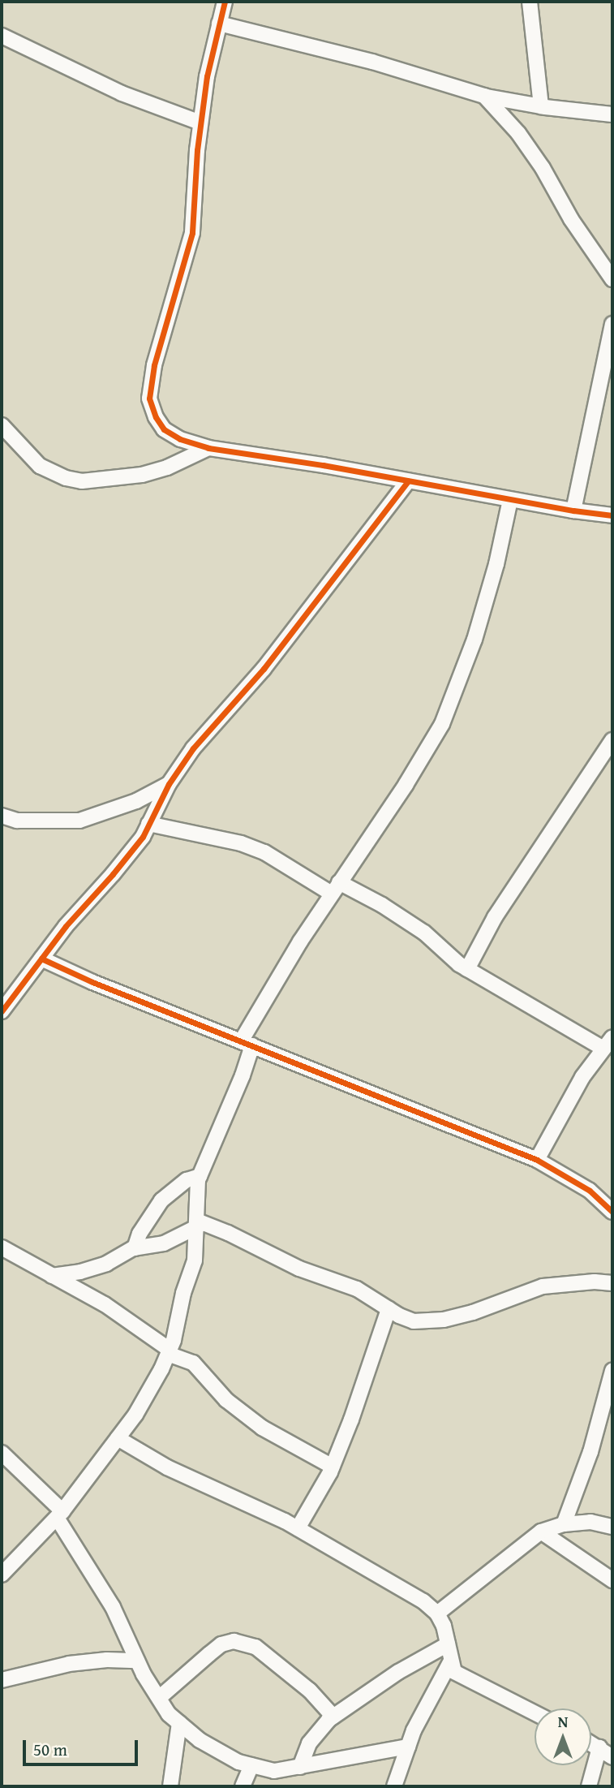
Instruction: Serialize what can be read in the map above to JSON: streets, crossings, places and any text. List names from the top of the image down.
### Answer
{
  "scale_bar": "50 m",
  "north": "top"
}
